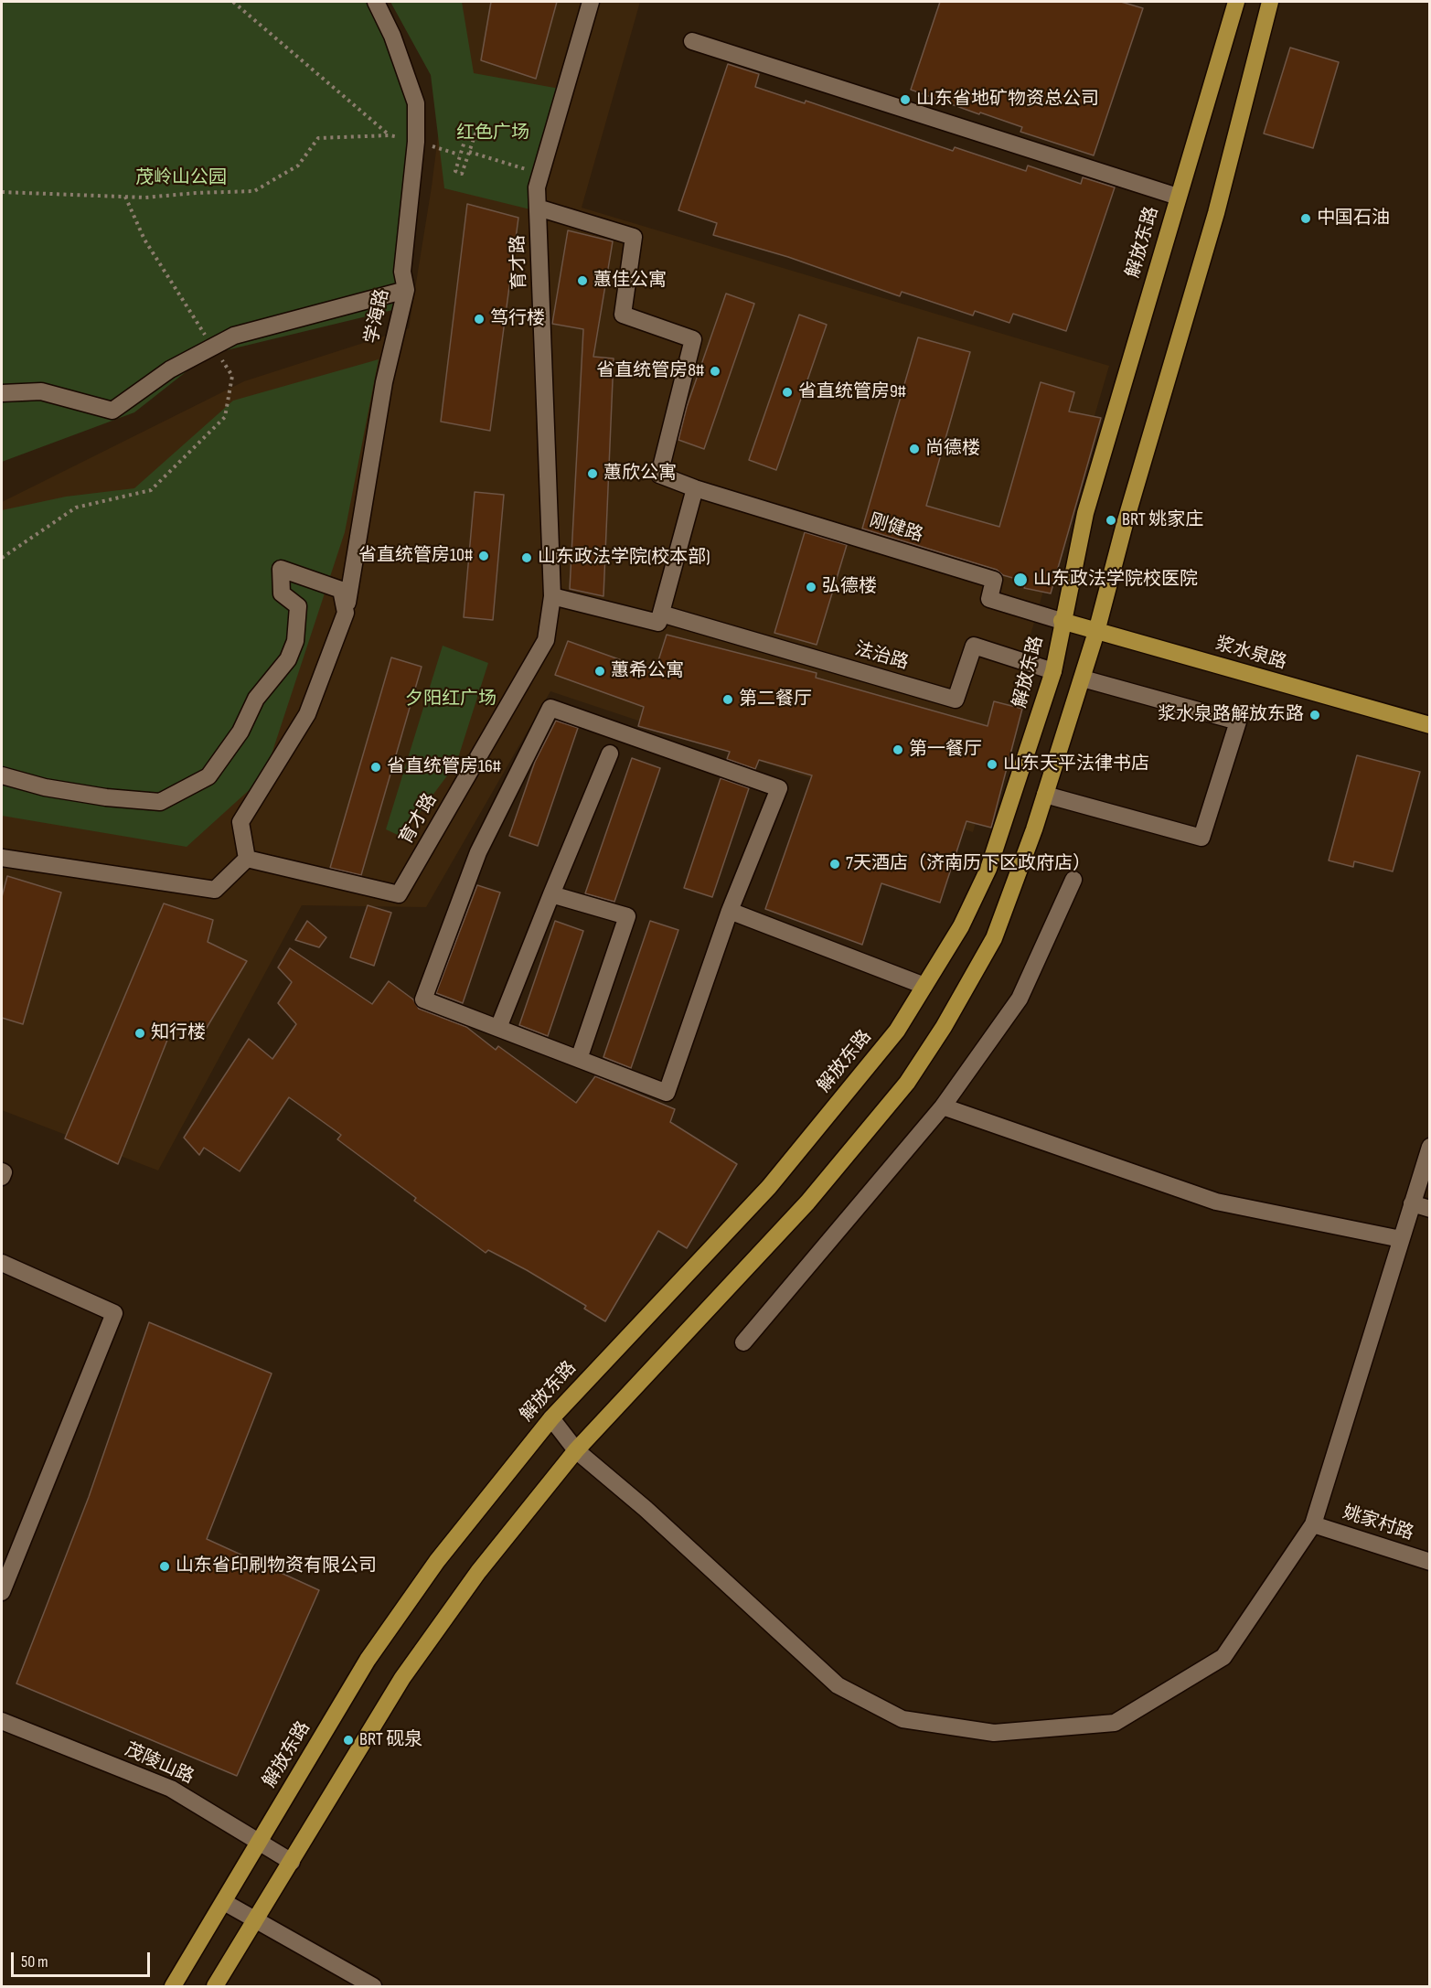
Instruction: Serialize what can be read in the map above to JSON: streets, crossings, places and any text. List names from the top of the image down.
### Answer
{
  "streets": {
    "main road": ["解放东路", "浆水泉路"],
    "street": [
      "育才路",
      "学海路",
      "刚健路",
      "法治路",
      "姚家村路",
      "茂陵山路"
    ]
  },
  "crossings": [
    ["解放东路", "刚健路"],
    ["解放东路", "浆水泉路"],
    ["解放东路", "法治路"],
    ["解放东路", "茂陵山路"],
    ["育才路", "学海路"],
    ["刚健路", "浆水泉路"]
  ],
  "parks": ["红色广场", "茂岭山公园", "夕阳红广场"],
  "places": [
    "山东省地矿物资总公司",
    "中国石油",
    "蕙佳公寓",
    "笃行楼",
    "省直统管房8#",
    "省直统管房9#",
    "尚德楼",
    "蕙欣公寓",
    "BRT 姚家庄",
    "省直统管房10#",
    "山东政法学院(校本部)",
    "山东政法学院校医院",
    "弘德楼",
    "蕙希公寓",
    "第二餐厅",
    "浆水泉路解放东路",
    "第一餐厅",
    "山东天平法律书店",
    "省直统管房16#",
    "7天酒店（济南历下区政府店）",
    "知行楼",
    "山东省印刷物资有限公司",
    "BRT 砚泉"
  ],
  "scale_bar": "50 m"
}
